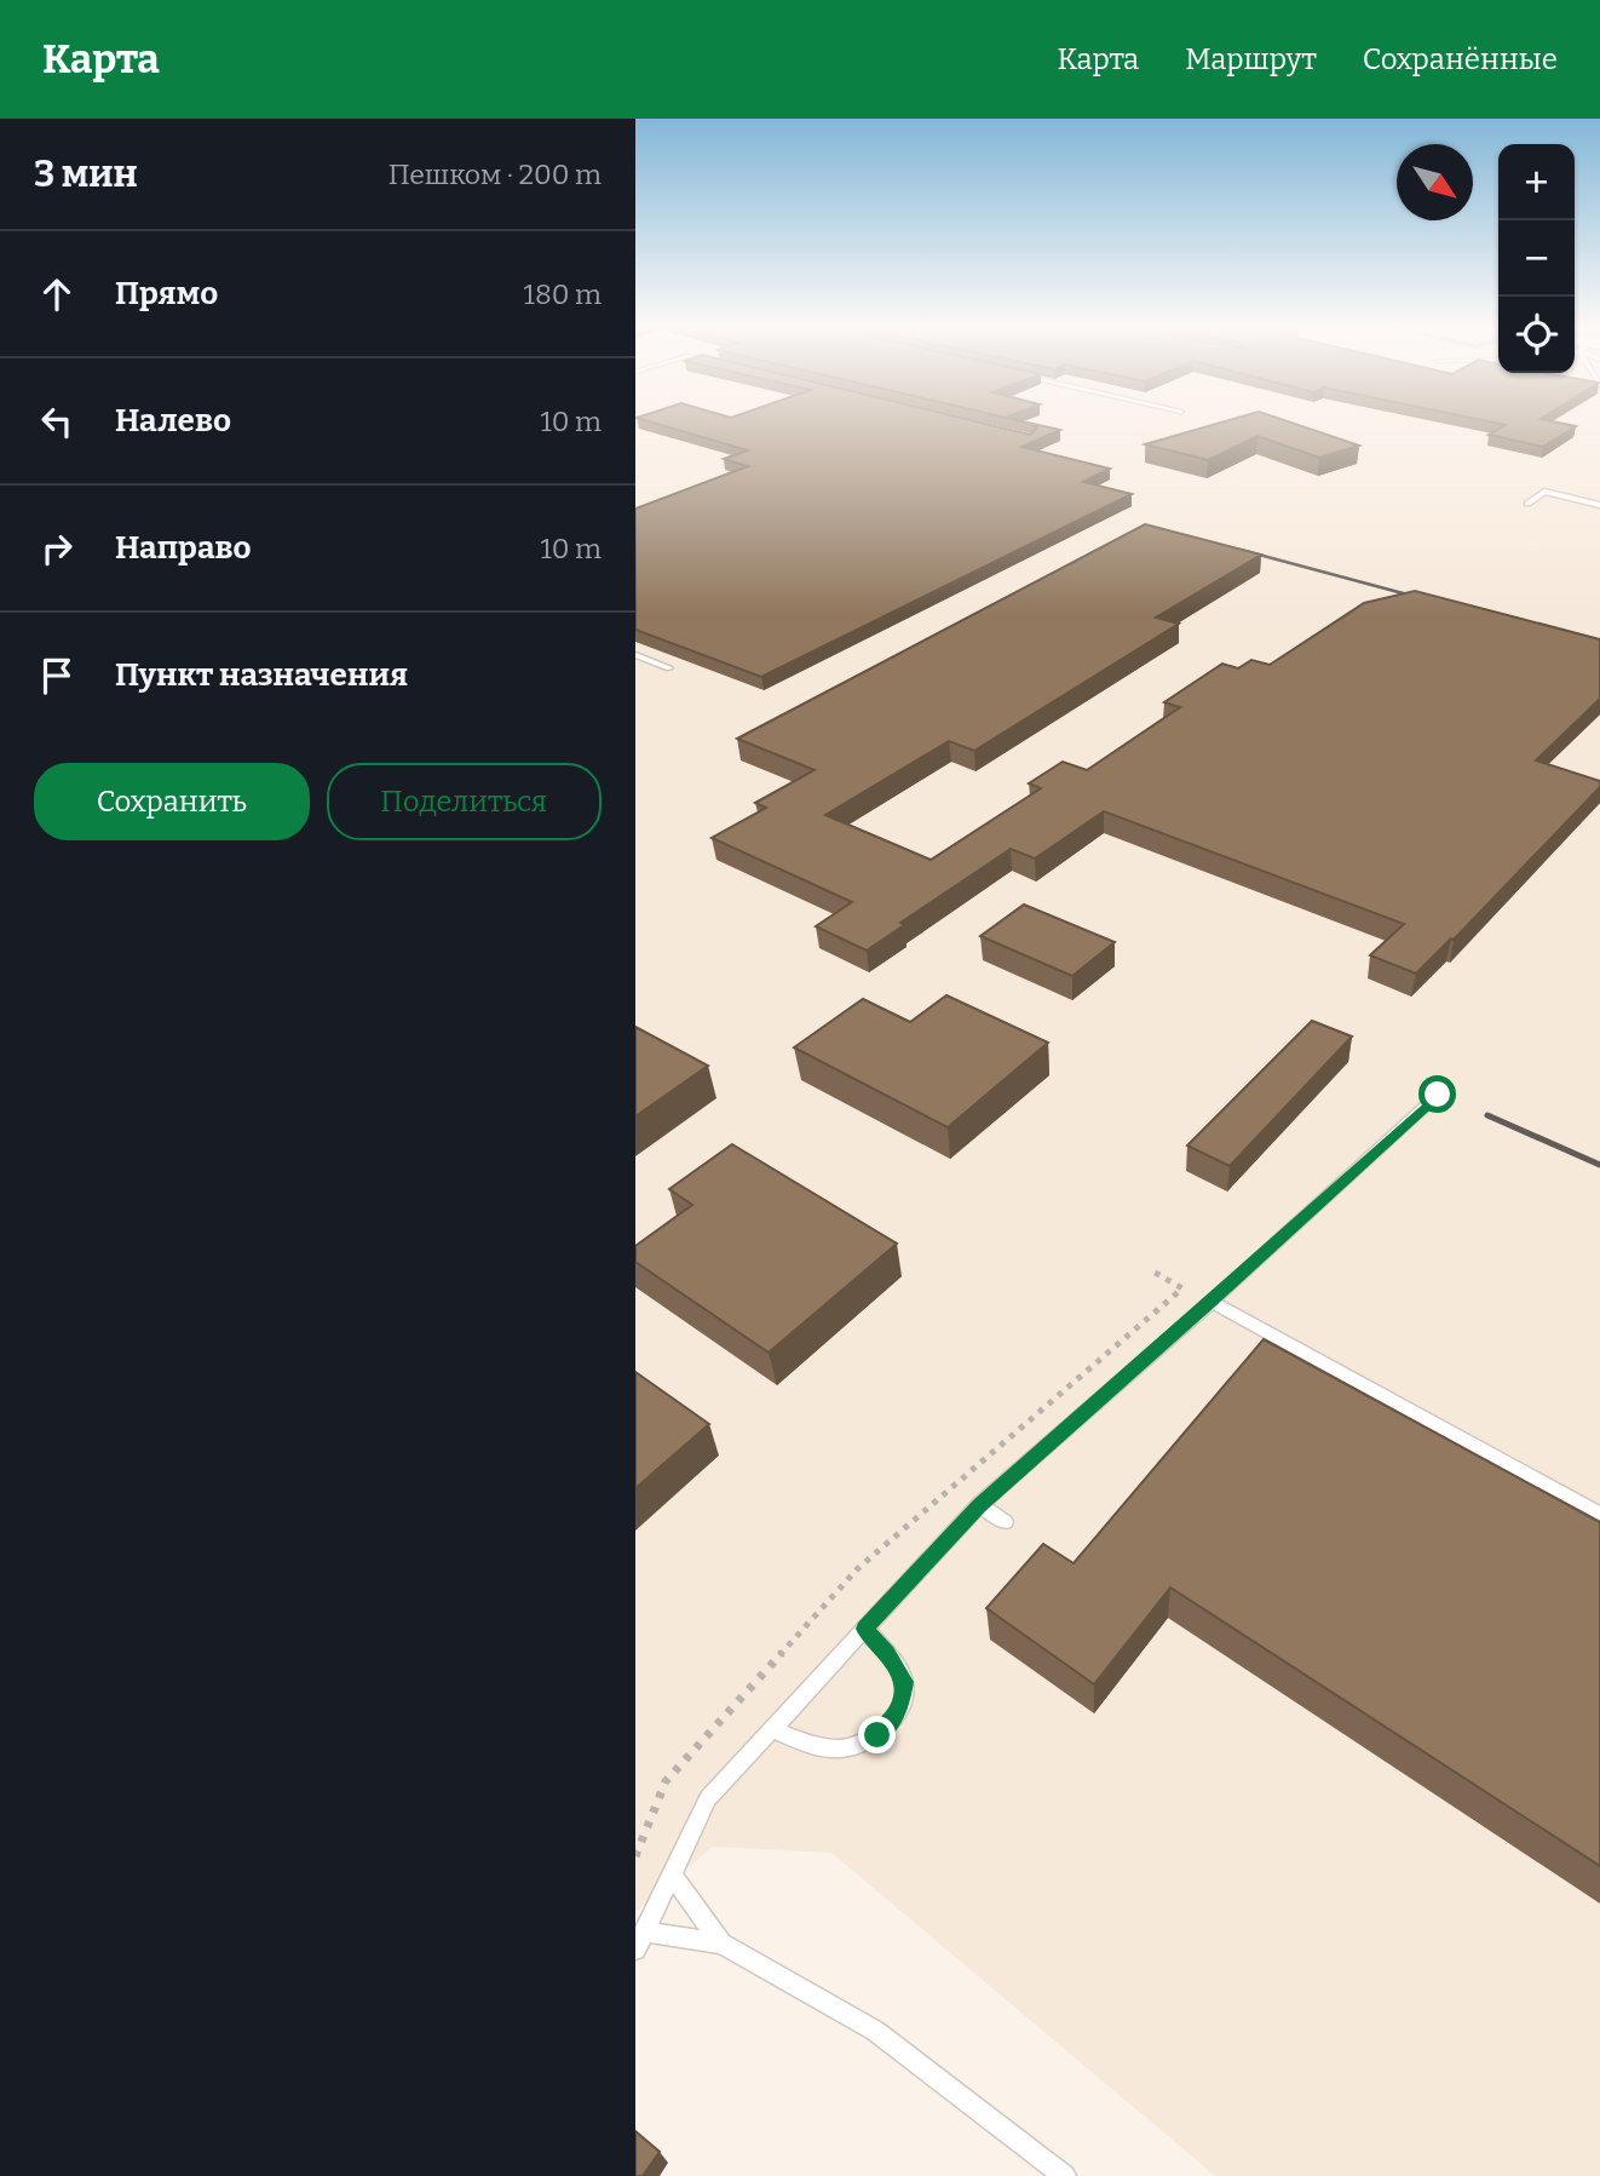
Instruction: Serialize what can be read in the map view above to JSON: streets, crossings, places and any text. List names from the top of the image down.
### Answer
{
  "north": "bottom right",
  "page": {
    "header": "Карта",
    "nav": ["Карта", "Маршрут", "Сохранённые"],
    "heading": ["3 мин", "Пешком · 200 m"],
    "map_buttons": ["+", "−"],
    "list": [
      ["Прямо", "180 m"],
      ["Налево", "10 m"],
      ["Направо", "10 m"],
      "Пункт назначения"
    ],
    "buttons": ["Сохранить", "Поделиться"]
  }
}
